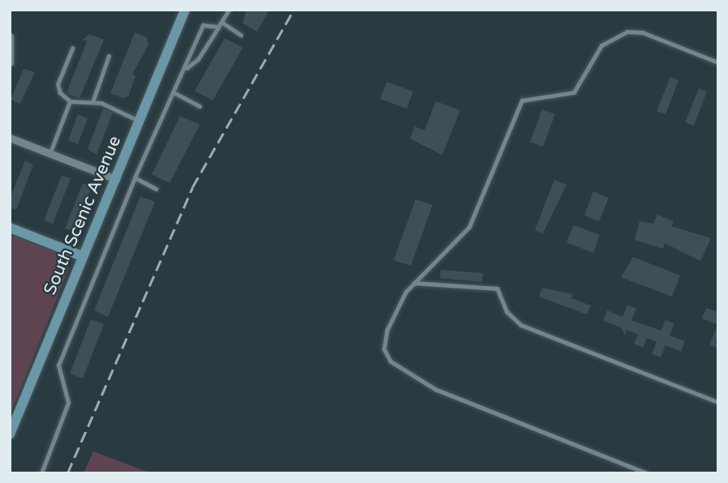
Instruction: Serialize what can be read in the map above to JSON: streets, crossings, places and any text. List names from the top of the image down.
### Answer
{
  "streets": {
    "main road": ["South Scenic Avenue"]
  }
}
